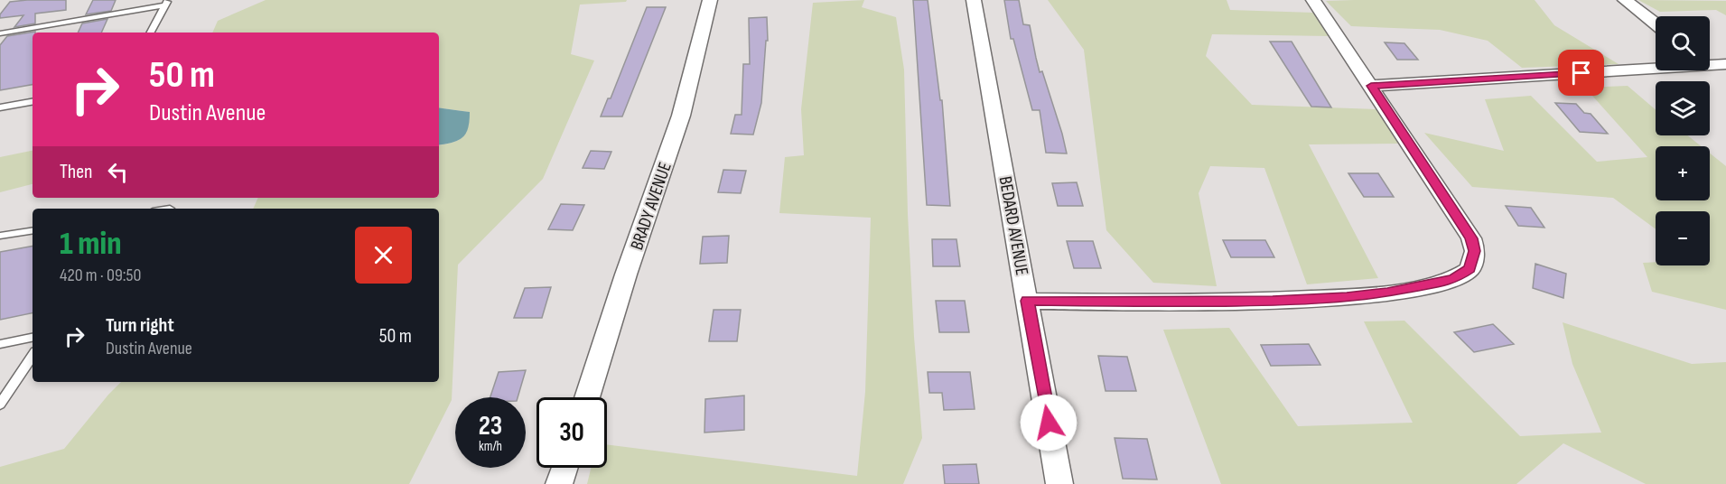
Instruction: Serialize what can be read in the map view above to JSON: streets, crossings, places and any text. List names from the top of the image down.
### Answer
{
  "streets": {
    "street": ["BRADY AVENUE", "BEDARD AVENUE"]
  },
  "page": {
    "map_buttons": ["+", "−"],
    "turn": ["50 m", "Dustin Avenue"],
    "then": "Then",
    "heading": ["1 min", "420 m · 09:50"],
    "list": [
      {
        "name": "Turn right",
        "note": "Dustin Avenue",
        "value": "50 m"
      }
    ],
    "speed": "23 km/h",
    "limit": "30"
  }
}
